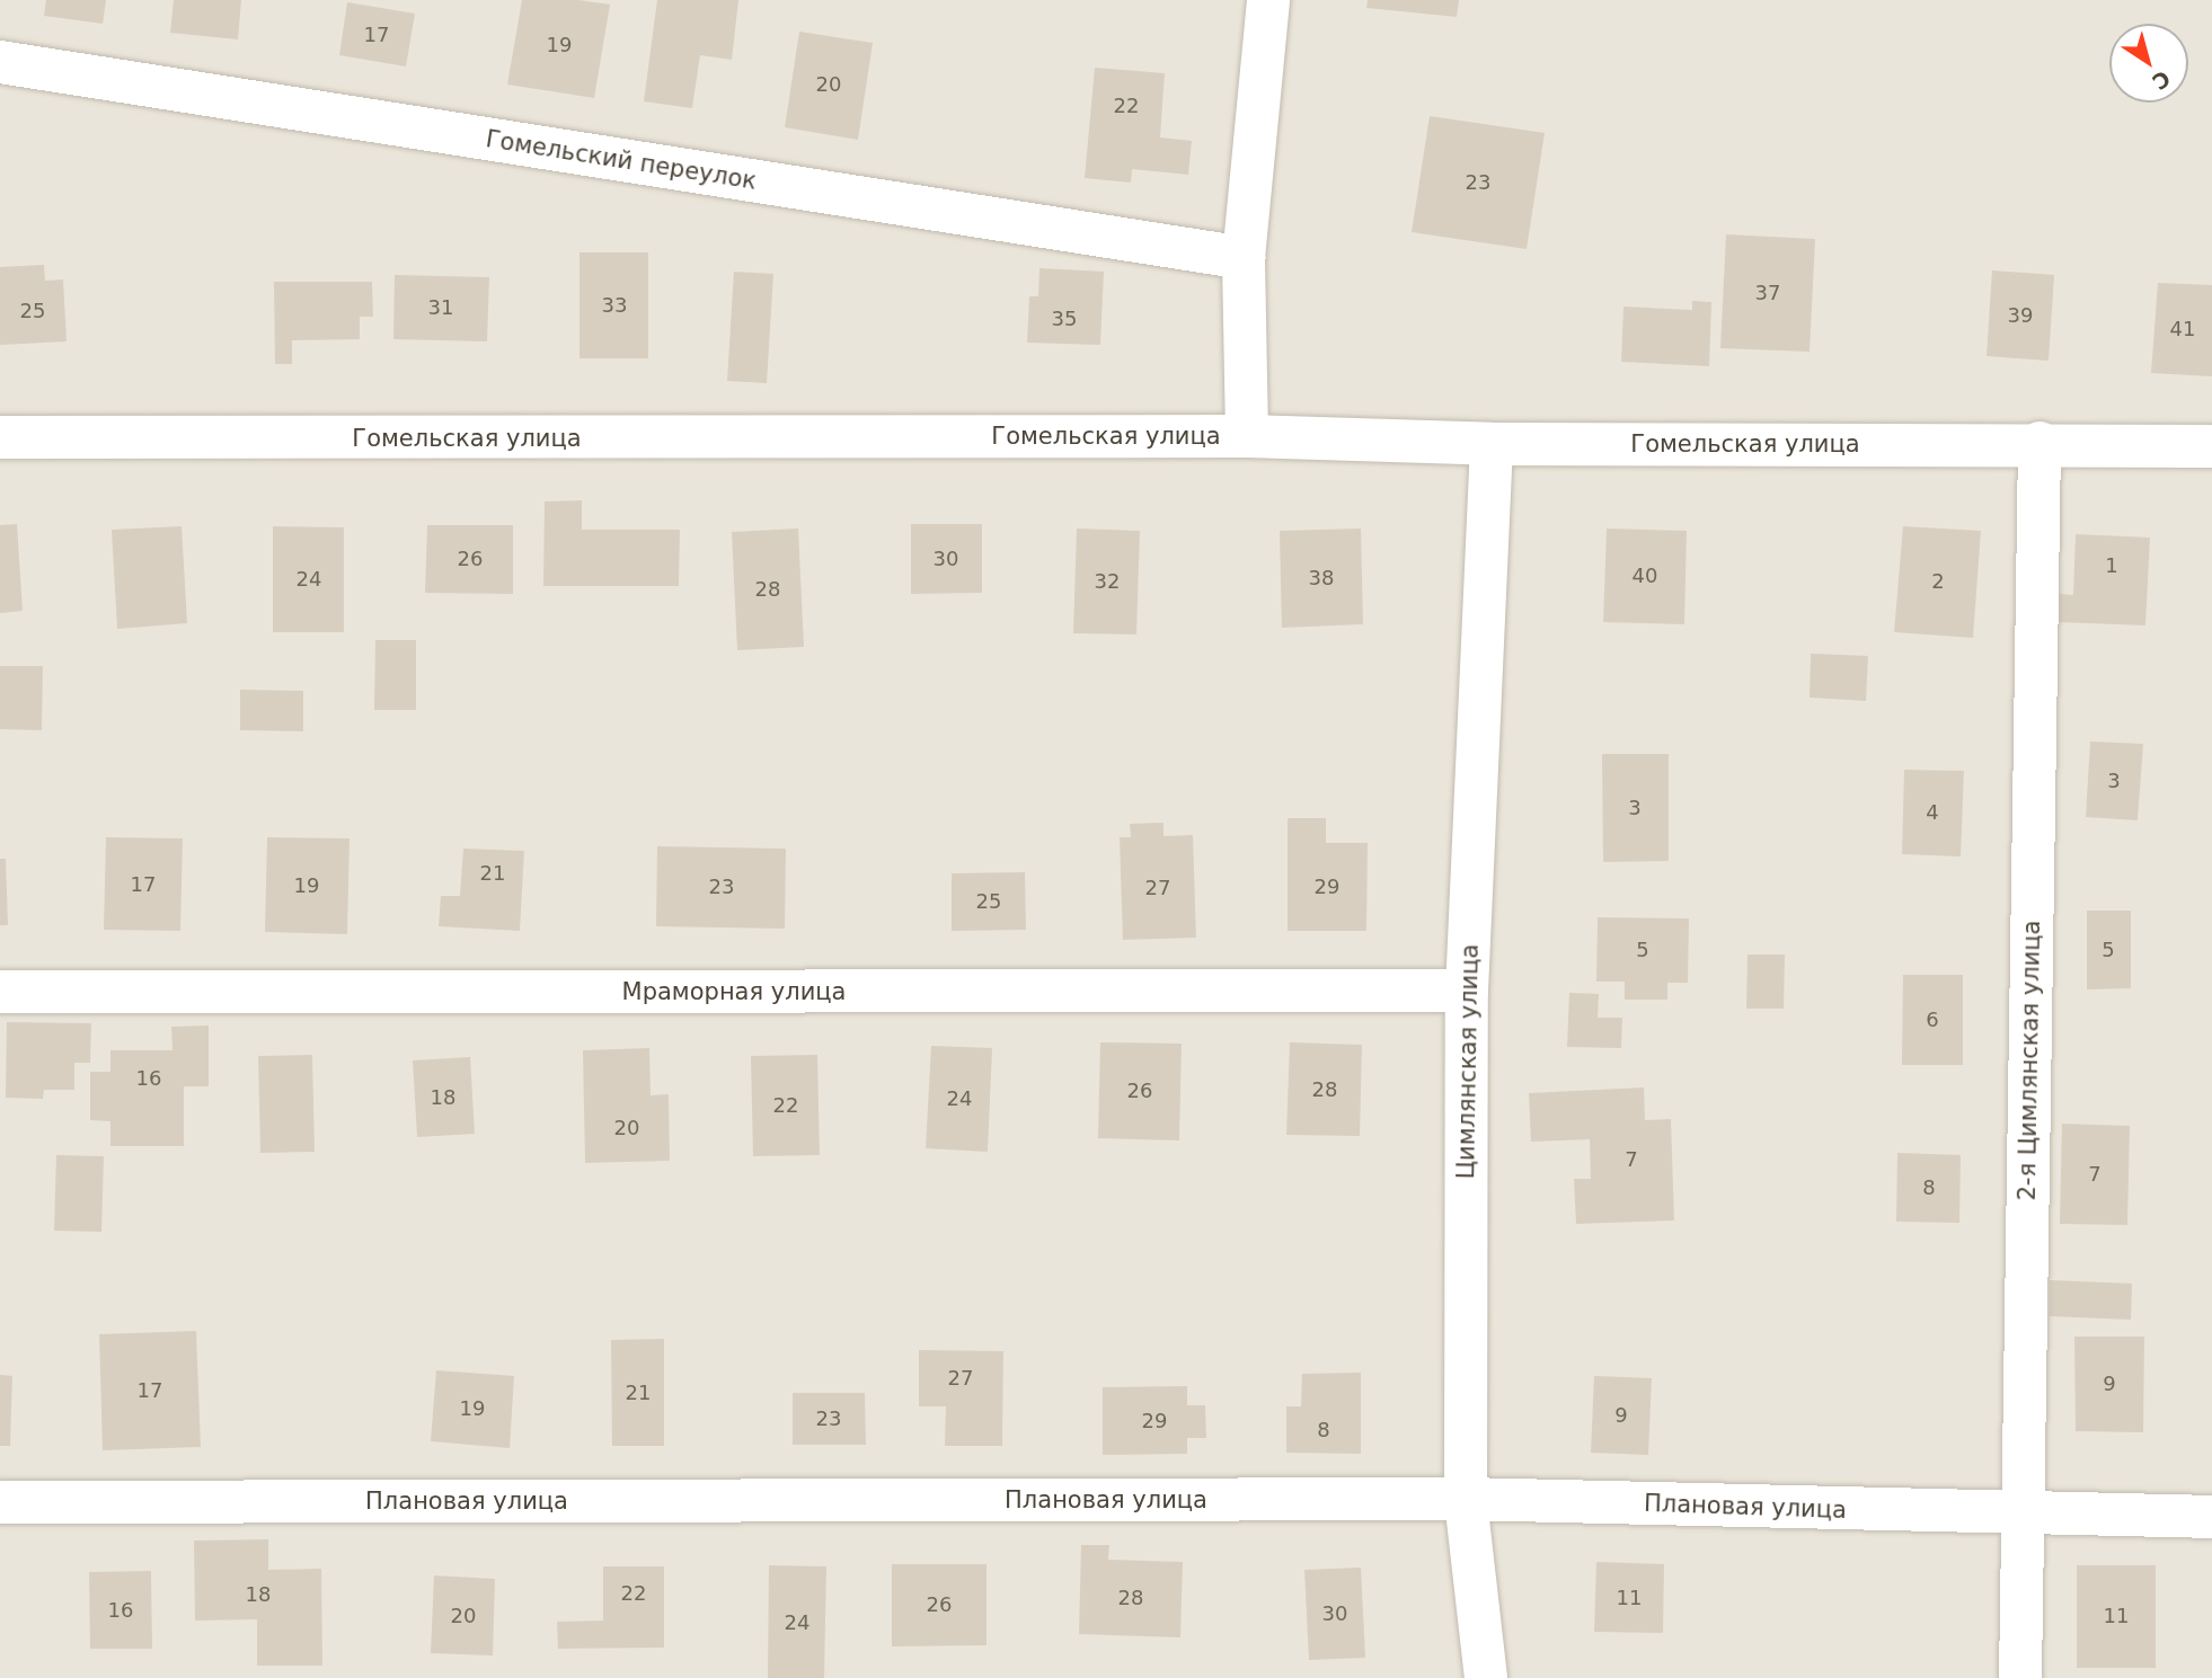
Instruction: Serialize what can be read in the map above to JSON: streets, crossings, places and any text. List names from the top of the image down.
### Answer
{
  "streets": {
    "street": [
      "Гомельский переулок",
      "Гомельская улица",
      "Мраморная улица",
      "2-я Цимлянская улица",
      "Цимлянская улица",
      "Плановая улица"
    ]
  },
  "crossings": [
    ["Гомельская улица", "2-я Цимлянская улица"],
    ["Гомельская улица", "Цимлянская улица"],
    ["Мраморная улица", "Цимлянская улица"],
    ["2-я Цимлянская улица", "Плановая улица"],
    ["Цимлянская улица", "Плановая улица"]
  ],
  "house_numbers": [
    "17",
    "19",
    "20",
    "22",
    "23",
    "37",
    "33",
    "31",
    "25",
    "39",
    "35",
    "41",
    "26",
    "30",
    "1",
    "40",
    "38",
    "24",
    "32",
    "2",
    "28",
    "3",
    "3",
    "4",
    "21",
    "17",
    "19",
    "23",
    "29",
    "27",
    "25",
    "5",
    "5",
    "6",
    "16",
    "28",
    "26",
    "18",
    "24",
    "22",
    "20",
    "7",
    "7",
    "8",
    "27",
    "9",
    "17",
    "21",
    "19",
    "9",
    "23",
    "29",
    "8",
    "22",
    "18",
    "28",
    "11",
    "26",
    "16",
    "30",
    "20",
    "11",
    "24"
  ],
  "north": "bottom right"
}
